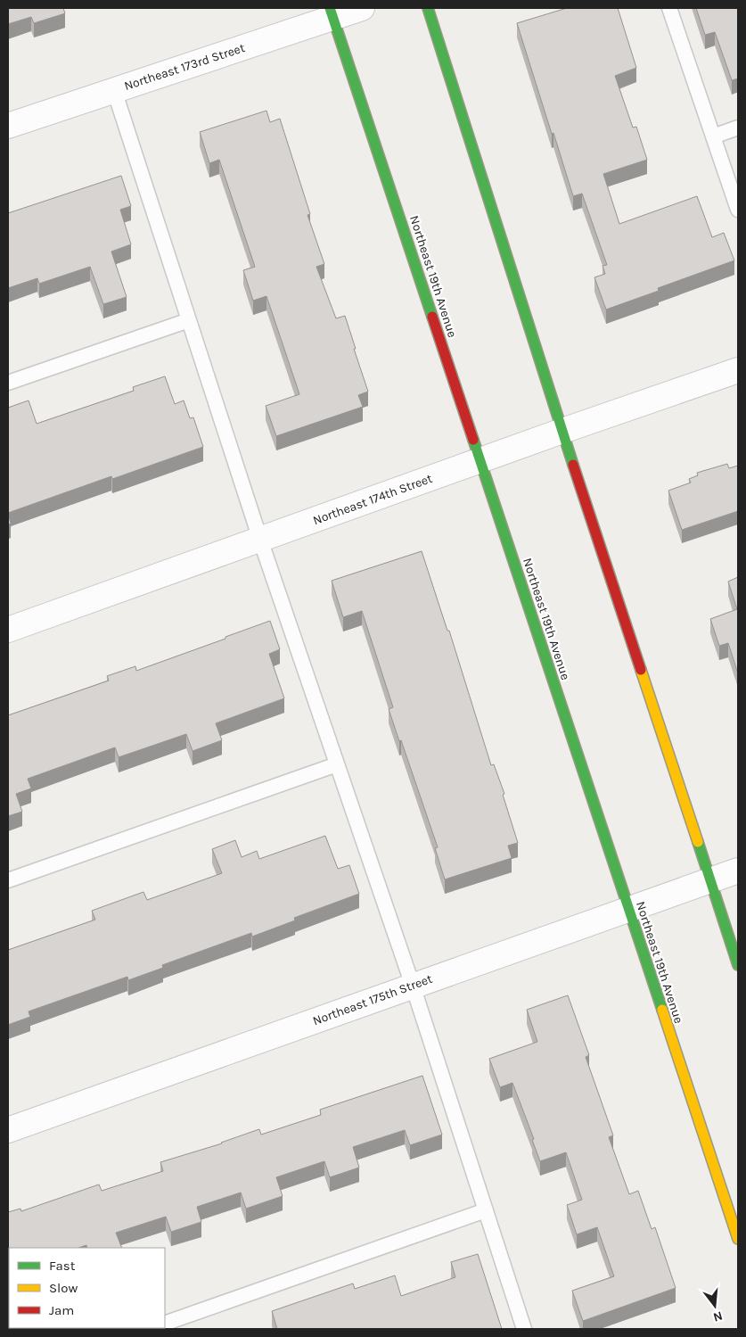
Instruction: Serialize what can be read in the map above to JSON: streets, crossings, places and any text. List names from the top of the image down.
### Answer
{
  "streets": {
    "street": [
      "Northeast 173rd Street",
      "Northeast 19th Avenue",
      "Northeast 174th Street",
      "Northeast 175th Street"
    ]
  },
  "crossings": [
    ["Northeast 173rd Street", "Northeast 19th Avenue"],
    ["Northeast 19th Avenue", "Northeast 174th Street"],
    ["Northeast 19th Avenue", "Northeast 175th Street"]
  ],
  "legend": ["Fast", "Slow", "Jam"],
  "north": "bottom"
}
